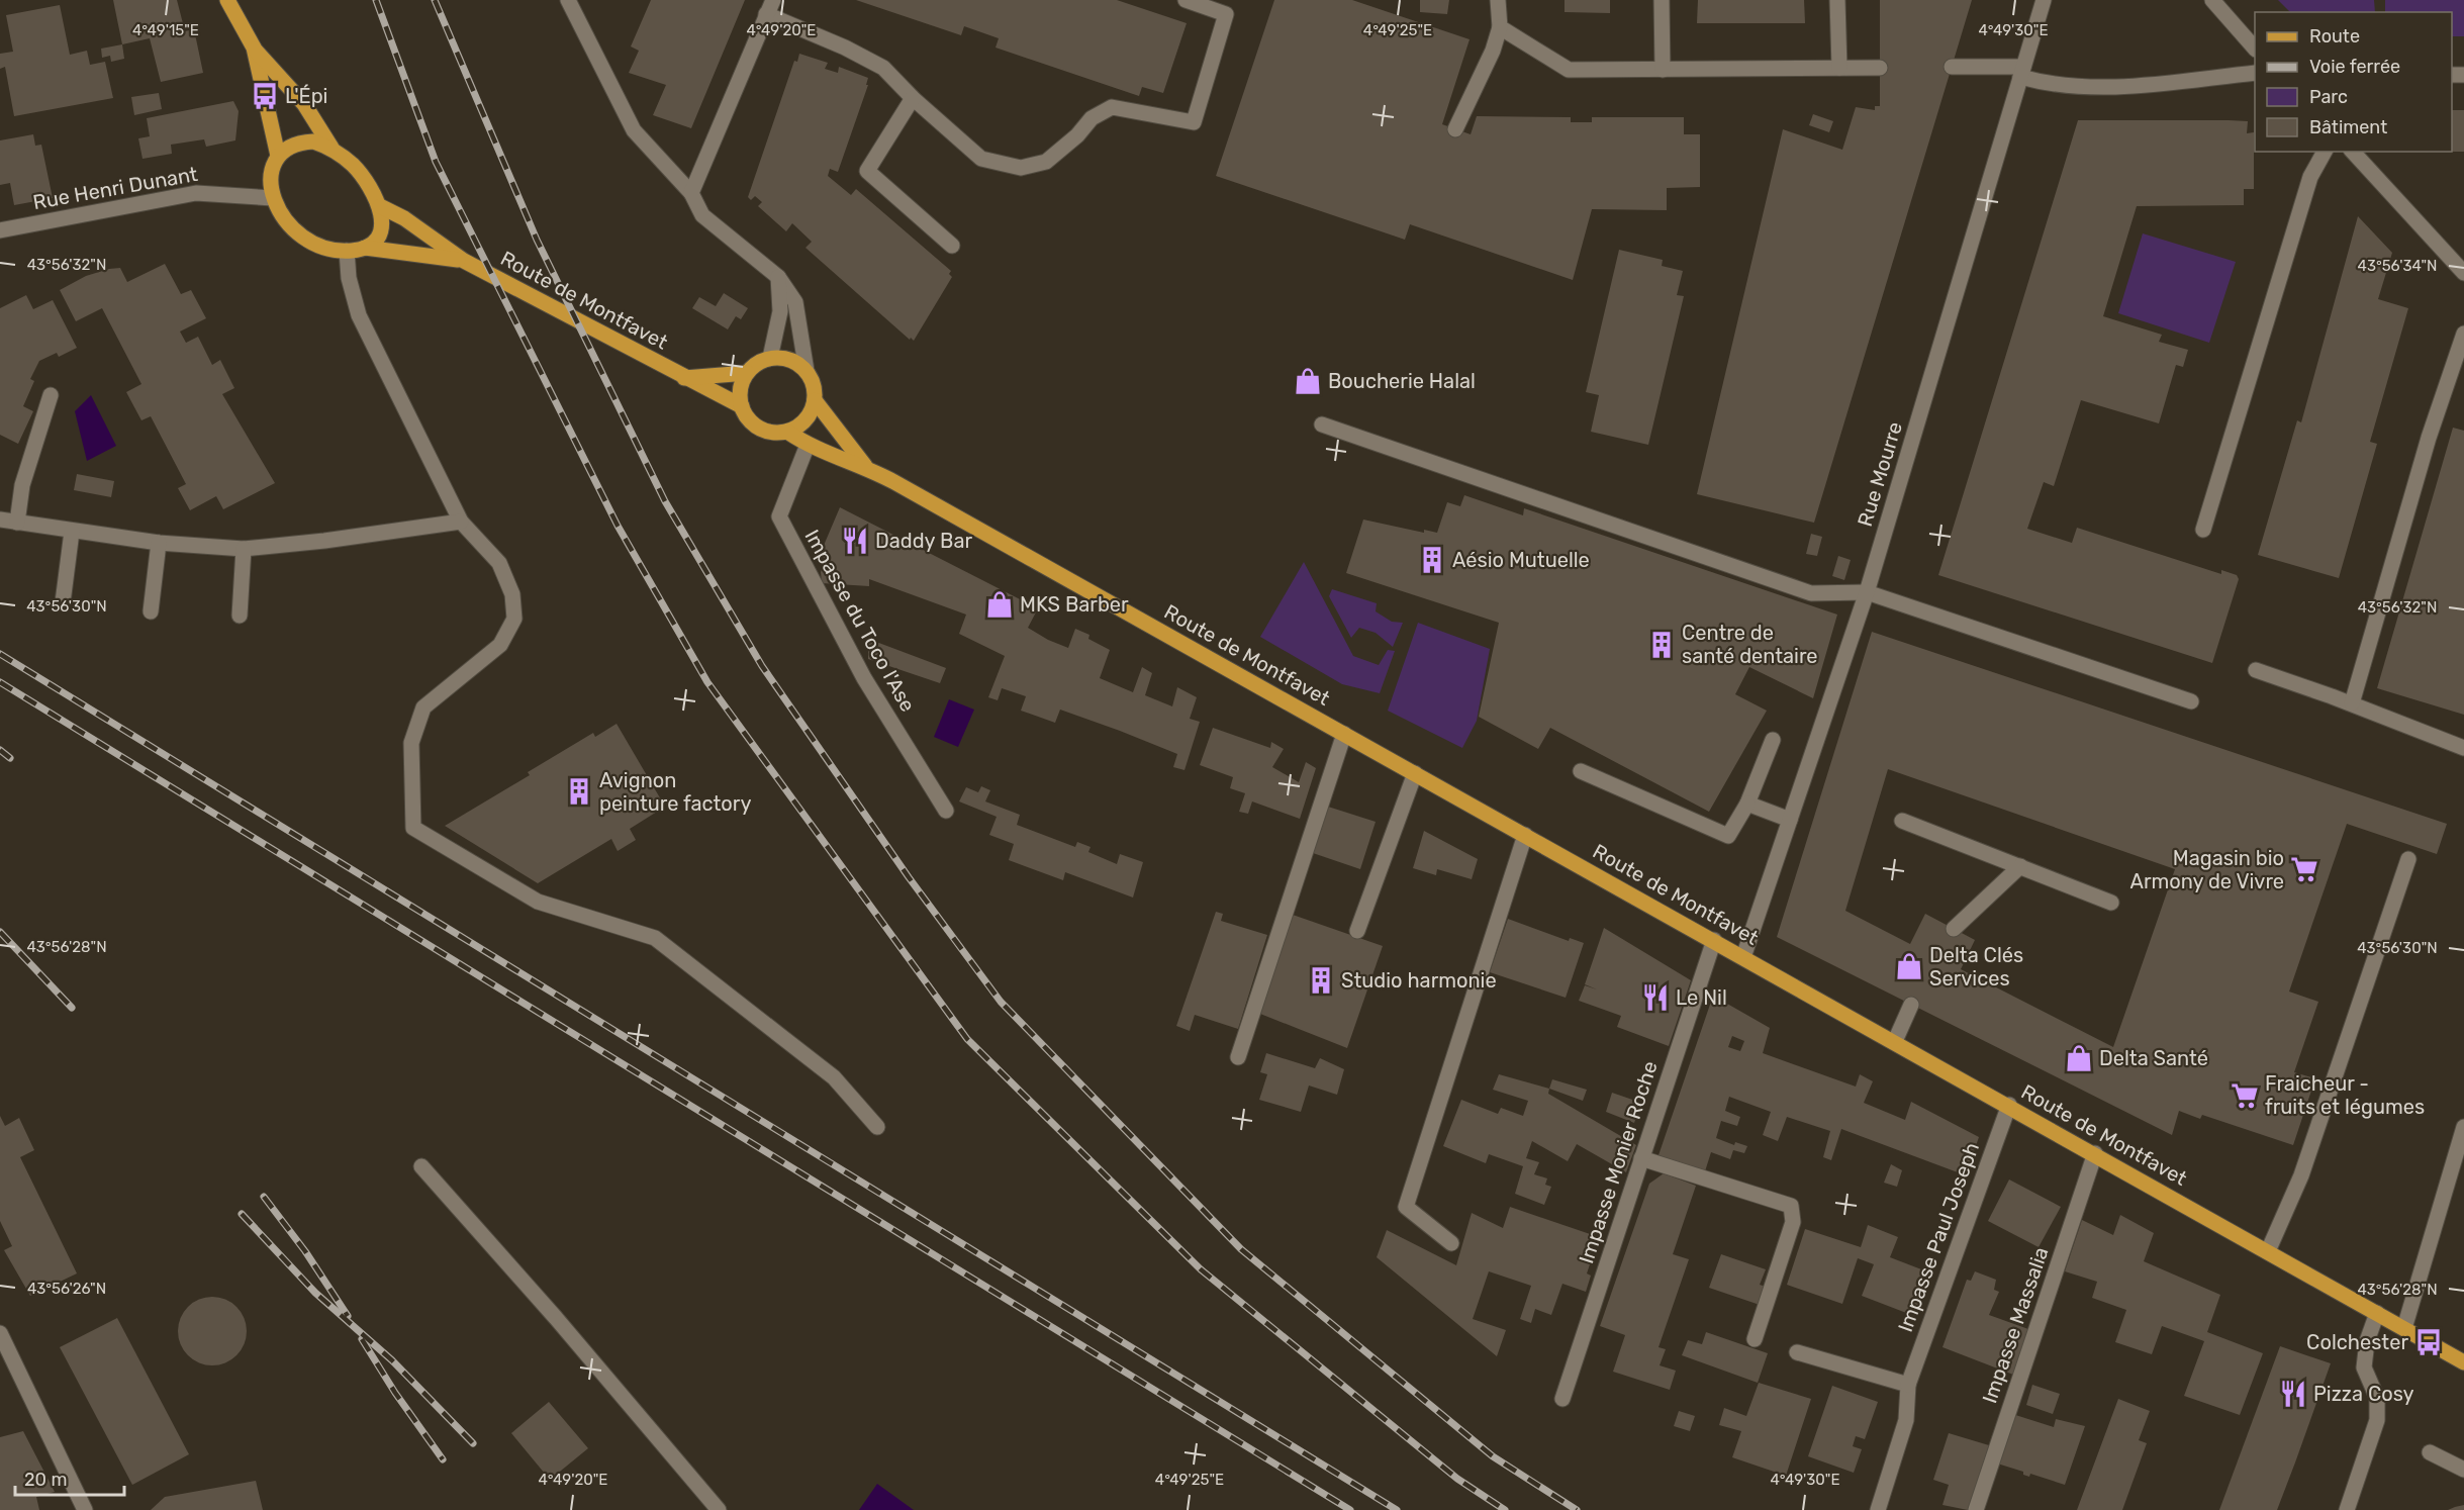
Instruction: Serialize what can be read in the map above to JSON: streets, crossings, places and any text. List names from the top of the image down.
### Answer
{
  "streets": {
    "main road": ["Route de Montfavet"],
    "street": [
      "Rue Henri Dunant",
      "Rue Mourre",
      "Impasse du Toco l'Ase",
      "Impasse Monier Roche",
      "Impasse Paul Joseph",
      "Impasse Massalia"
    ]
  },
  "crossings": [
    ["Rue Henri Dunant", "Route de Montfavet"],
    ["Route de Montfavet", "Rue Mourre"],
    ["Route de Montfavet", "Impasse du Toco l'Ase"],
    ["Route de Montfavet", "Impasse Monier Roche"],
    ["Route de Montfavet", "Impasse Paul Joseph"],
    ["Route de Montfavet", "Impasse Massalia"]
  ],
  "places": {
    "bus stop": ["L'Épi", "Colchester"],
    "shop": [
      "Boucherie Halal",
      "MKS Barber",
      "Delta Clés Services",
      "Delta Santé"
    ],
    "restaurant": ["Daddy Bar", "Le Nil", "Pizza Cosy"],
    "building": [
      "Aésio Mutuelle",
      "Centre de santé dentaire",
      "Avignon peinture factory",
      "Studio harmonie"
    ],
    "supermarket": ["Magasin bio Armony de Vivre", "Fraicheur - fruits et légumes"]
  },
  "legend": [
    "Route",
    "Voie ferrée",
    "Parc",
    "Bâtiment"
  ],
  "scale_bar": "20 m",
  "coordinates": [
    "4°49'15\"E",
    "4°49'20\"E",
    "4°49'25\"E",
    "4°49'30\"E",
    "43°56'32\"N",
    "43°56'34\"N",
    "43°56'30\"N",
    "43°56'28\"N",
    "43°56'26\"N"
  ]
}
